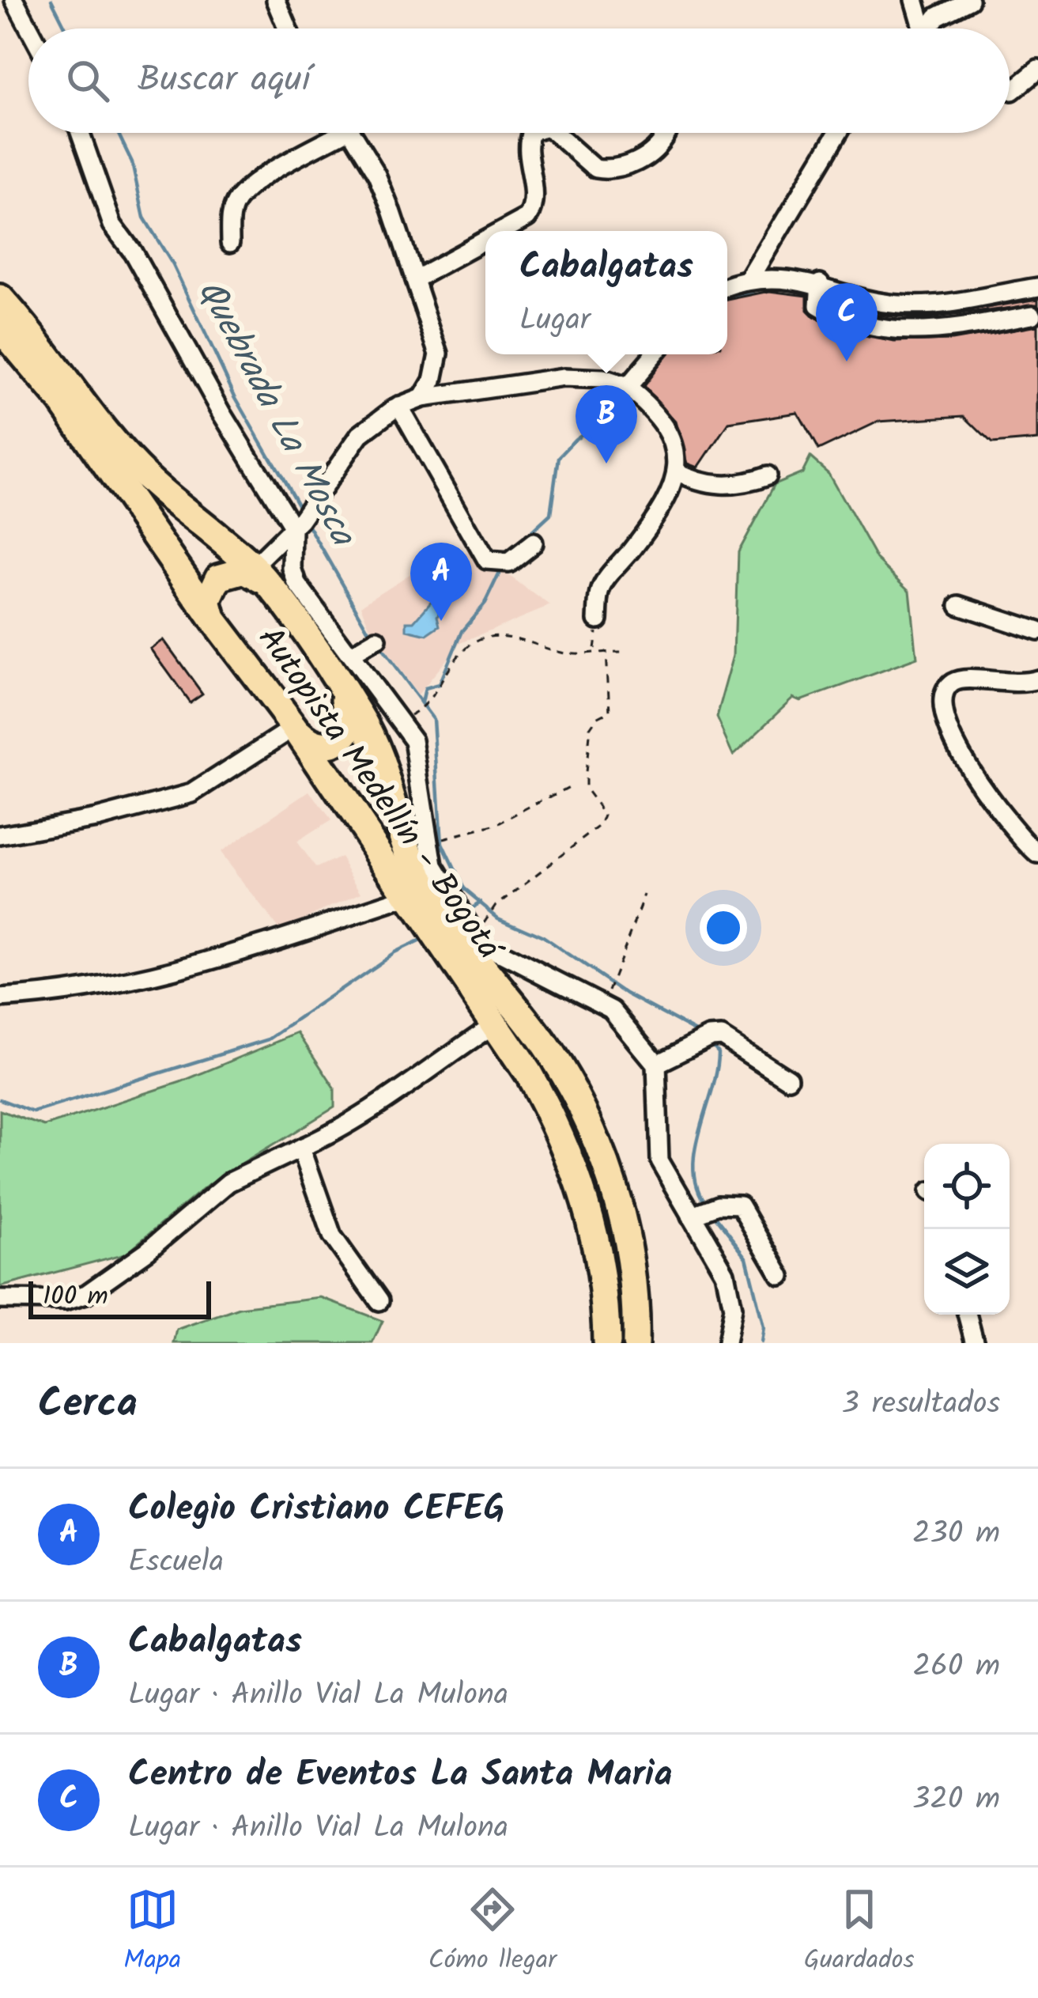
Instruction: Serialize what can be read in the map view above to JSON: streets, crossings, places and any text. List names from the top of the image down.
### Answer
{
  "streets": {
    "highway": ["Autopista Medellín - Bogotá"]
  },
  "water": ["Quebrada La Mosca"],
  "scale_bar": "100 m",
  "page": {
    "search": "Buscar aquí",
    "popup": ["Cabalgatas", "Lugar"],
    "pins": ["C", "B", "A"],
    "scale": "100 m",
    "heading": ["Cerca", "3 resultados"],
    "list": [
      {
        "mark": "A",
        "name": "Colegio Cristiano CEFEG",
        "note": "Escuela",
        "value": "230 m"
      },
      {
        "mark": "B",
        "name": "Cabalgatas",
        "note": "Lugar · Anillo Vial La Mulona",
        "value": "260 m"
      },
      {
        "mark": "C",
        "name": "Centro de Eventos La Santa Maria",
        "note": "Lugar · Anillo Vial La Mulona",
        "value": "320 m"
      }
    ],
    "nav": ["Mapa", "Cómo llegar", "Guardados"]
  }
}
